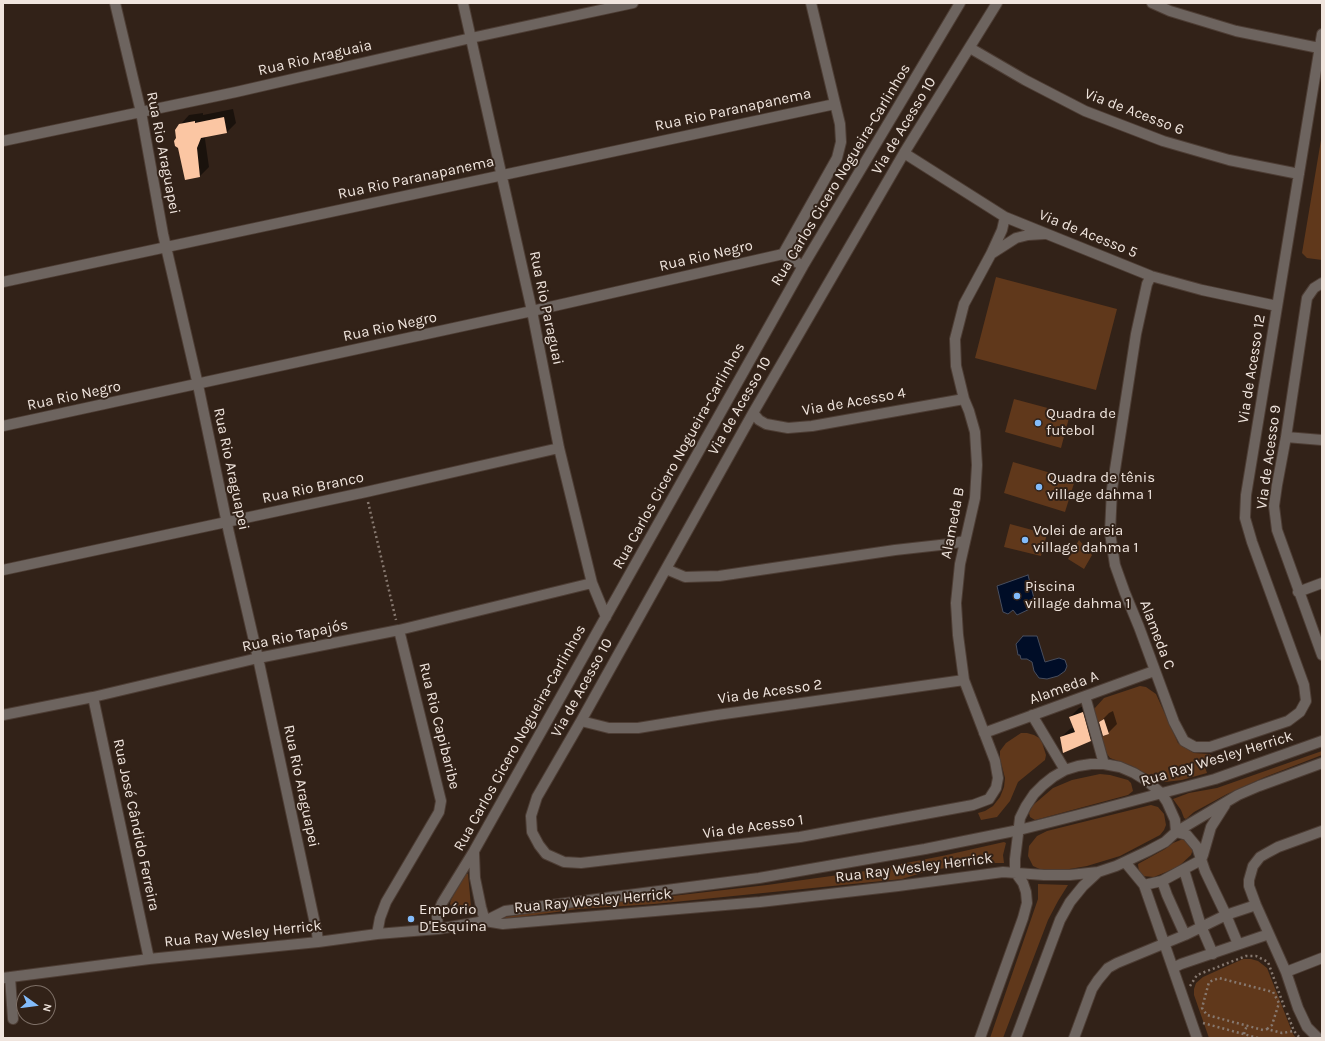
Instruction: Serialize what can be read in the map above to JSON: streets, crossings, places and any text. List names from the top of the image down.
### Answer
{
  "streets": {
    "street": [
      "Rua Rio Araguaia",
      "Rua Rio Paranapanema",
      "Via de Acesso 6",
      "Via de Acesso 10",
      "Rua Rio Araguapei",
      "Rua Carlos Cicero Nogueira-Carlinhos",
      "Via de Acesso 5",
      "Rua Rio Negro",
      "Rua Rio Paraguai",
      "Via de Acesso 12",
      "Via de Acesso 4",
      "Via de Acesso 9",
      "Rua Rio Branco",
      "Alameda B",
      "Alameda C",
      "Rua Rio Tapajós",
      "Alameda A",
      "Via de Acesso 2",
      "Rua Rio Capibaribe",
      "Rua Ray Wesley Herrick",
      "Rua José Cândido Ferreira",
      "Via de Acesso 1"
    ]
  },
  "crossings": [
    ["Rua Rio Araguaia", "Rua Rio Araguapei"],
    ["Rua Rio Araguaia", "Rua Rio Paraguai"],
    ["Rua Rio Paranapanema", "Rua Rio Araguapei"],
    ["Rua Rio Paranapanema", "Rua Rio Paraguai"],
    ["Via de Acesso 6", "Via de Acesso 10"],
    ["Via de Acesso 6", "Via de Acesso 12"],
    ["Via de Acesso 10", "Via de Acesso 5"],
    ["Via de Acesso 10", "Via de Acesso 4"],
    ["Via de Acesso 10", "Via de Acesso 2"],
    ["Via de Acesso 10", "Via de Acesso 1"],
    ["Rua Rio Araguapei", "Rua Rio Negro"],
    ["Rua Rio Araguapei", "Rua Rio Branco"],
    ["Rua Rio Araguapei", "Rua Rio Tapajós"],
    ["Rua Rio Araguapei", "Rua Ray Wesley Herrick"],
    ["Rua Carlos Cicero Nogueira-Carlinhos", "Rua Rio Paraguai"],
    ["Rua Carlos Cicero Nogueira-Carlinhos", "Rua Ray Wesley Herrick"],
    ["Via de Acesso 5", "Via de Acesso 12"],
    ["Via de Acesso 5", "Alameda B"],
    ["Via de Acesso 5", "Alameda C"],
    ["Rua Rio Negro", "Rua Rio Paraguai"],
    ["Rua Rio Paraguai", "Rua Rio Branco"],
    ["Rua Rio Paraguai", "Rua Rio Tapajós"],
    ["Via de Acesso 12", "Alameda C"],
    ["Via de Acesso 4", "Alameda B"],
    ["Alameda B", "Alameda A"],
    ["Alameda B", "Via de Acesso 2"],
    ["Alameda B", "Via de Acesso 1"],
    ["Alameda C", "Alameda A"],
    ["Rua Rio Tapajós", "Rua Rio Capibaribe"],
    ["Rua Rio Tapajós", "Rua José Cândido Ferreira"],
    ["Rua Rio Capibaribe", "Rua Ray Wesley Herrick"],
    ["Rua Ray Wesley Herrick", "Rua José Cândido Ferreira"]
  ],
  "places": [
    "Quadra de futebol",
    "Quadra de tênis village dahma 1",
    "Volei de areia village dahma 1",
    "Piscina village dahma 1",
    "Empório D'Esquina"
  ],
  "north": "right"
}
